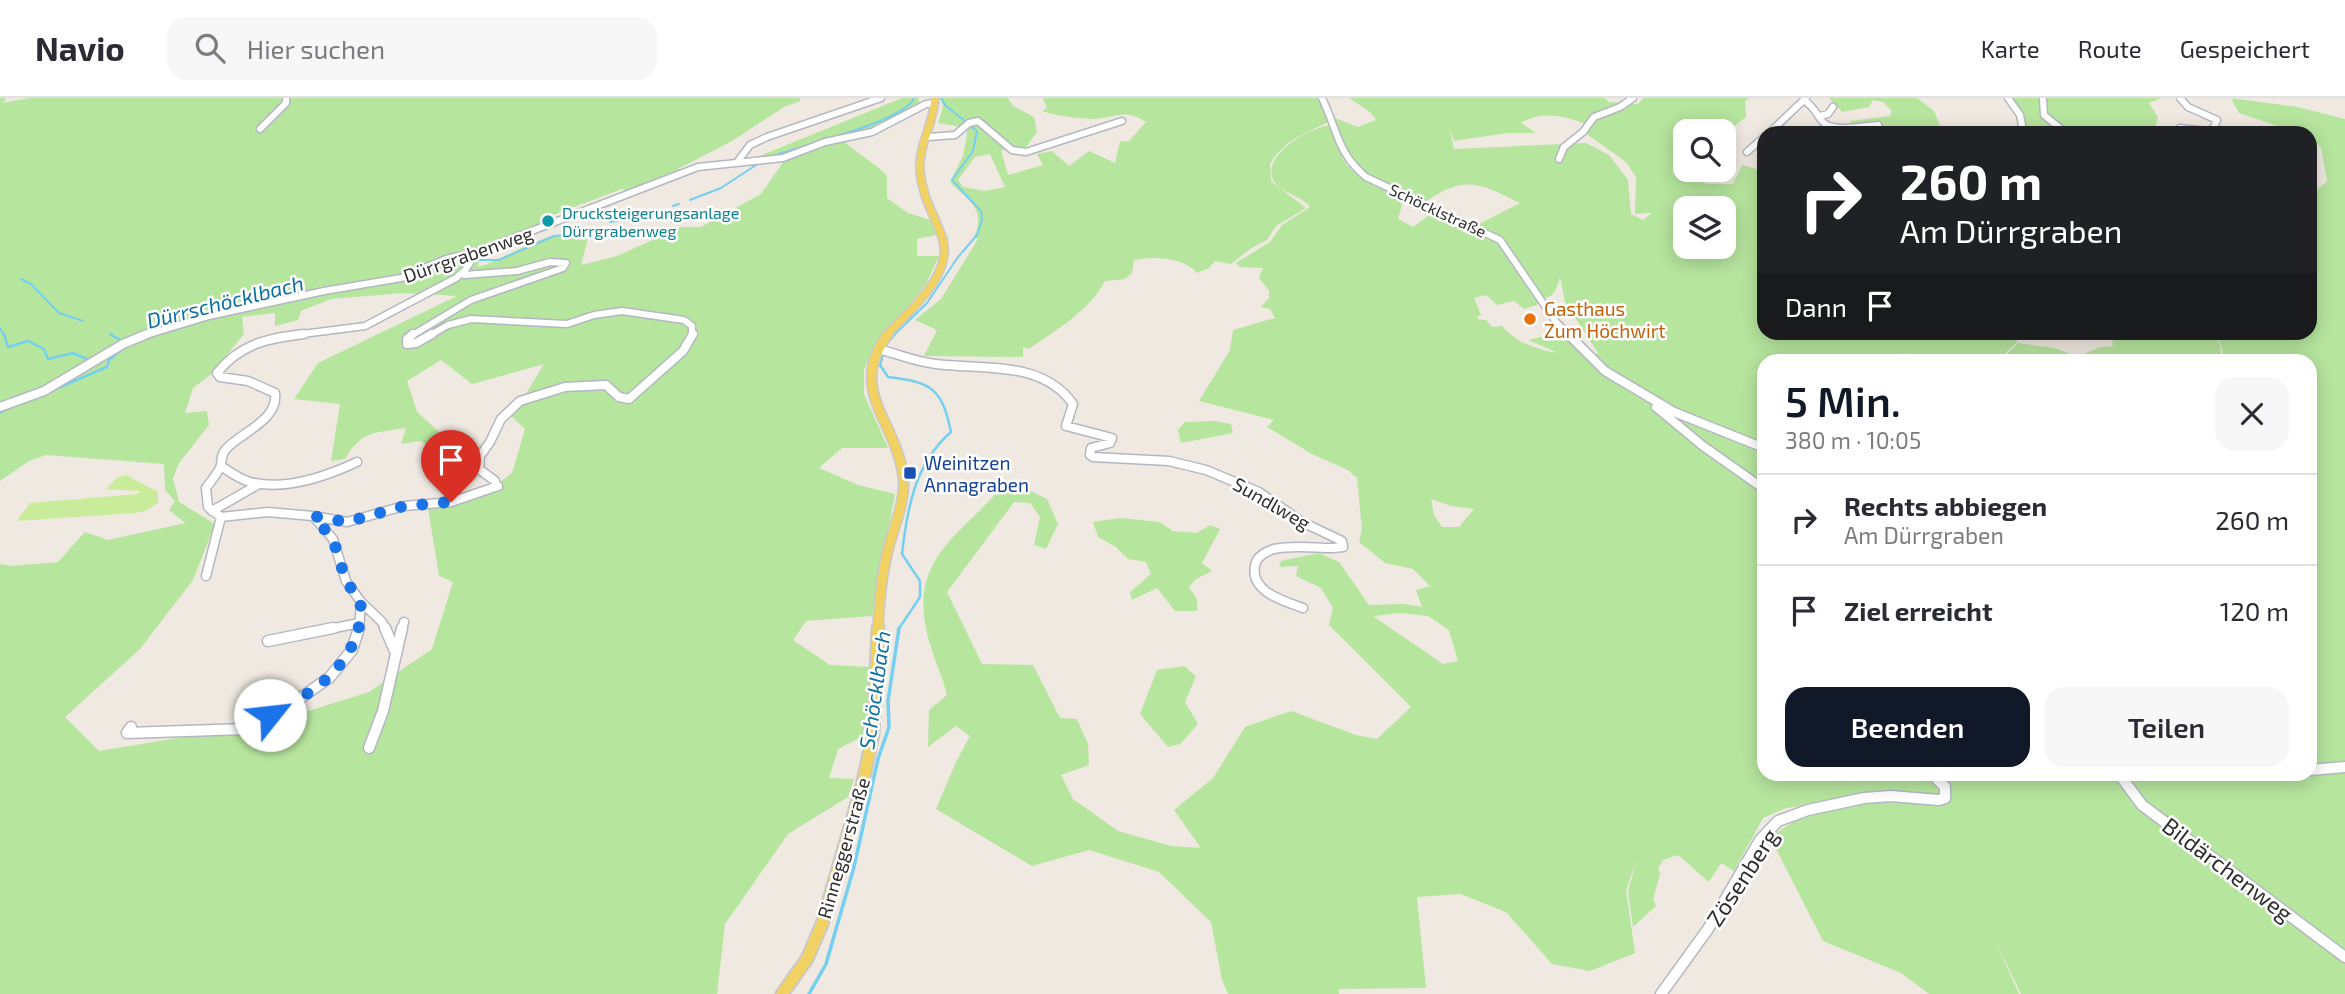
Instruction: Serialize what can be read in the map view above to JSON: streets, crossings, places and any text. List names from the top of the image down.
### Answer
{
  "streets": {
    "main road": ["Rinneggerstraße"],
    "street": [
      "Schöcklstraße",
      "Dürrgrabenweg",
      "Sundlweg",
      "Bildärchenweg",
      "Zösenberg"
    ]
  },
  "crossings": [
    ["Dürrgrabenweg", "Rinneggerstraße"],
    ["Sundlweg", "Rinneggerstraße"]
  ],
  "water": ["Dürrschöcklbach", "Schöcklbach"],
  "places": {
    "other": ["Drucksteigerungsanlage Dürrgrabenweg", "Gasthaus Zum Höchwirt"],
    "transit": ["Weinitzen Annagraben"]
  },
  "page": {
    "header": "Navio",
    "search": "Hier suchen",
    "nav": ["Karte", "Route", "Gespeichert"],
    "turn": ["260 m", "Am Dürrgraben"],
    "then": "Dann",
    "heading": ["5 Min.", "380 m · 10:05"],
    "list": [
      {
        "name": "Rechts abbiegen",
        "note": "Am Dürrgraben",
        "value": "260 m"
      },
      {
        "name": "Ziel erreicht",
        "value": "120 m"
      }
    ],
    "buttons": ["Beenden", "Teilen"]
  }
}
